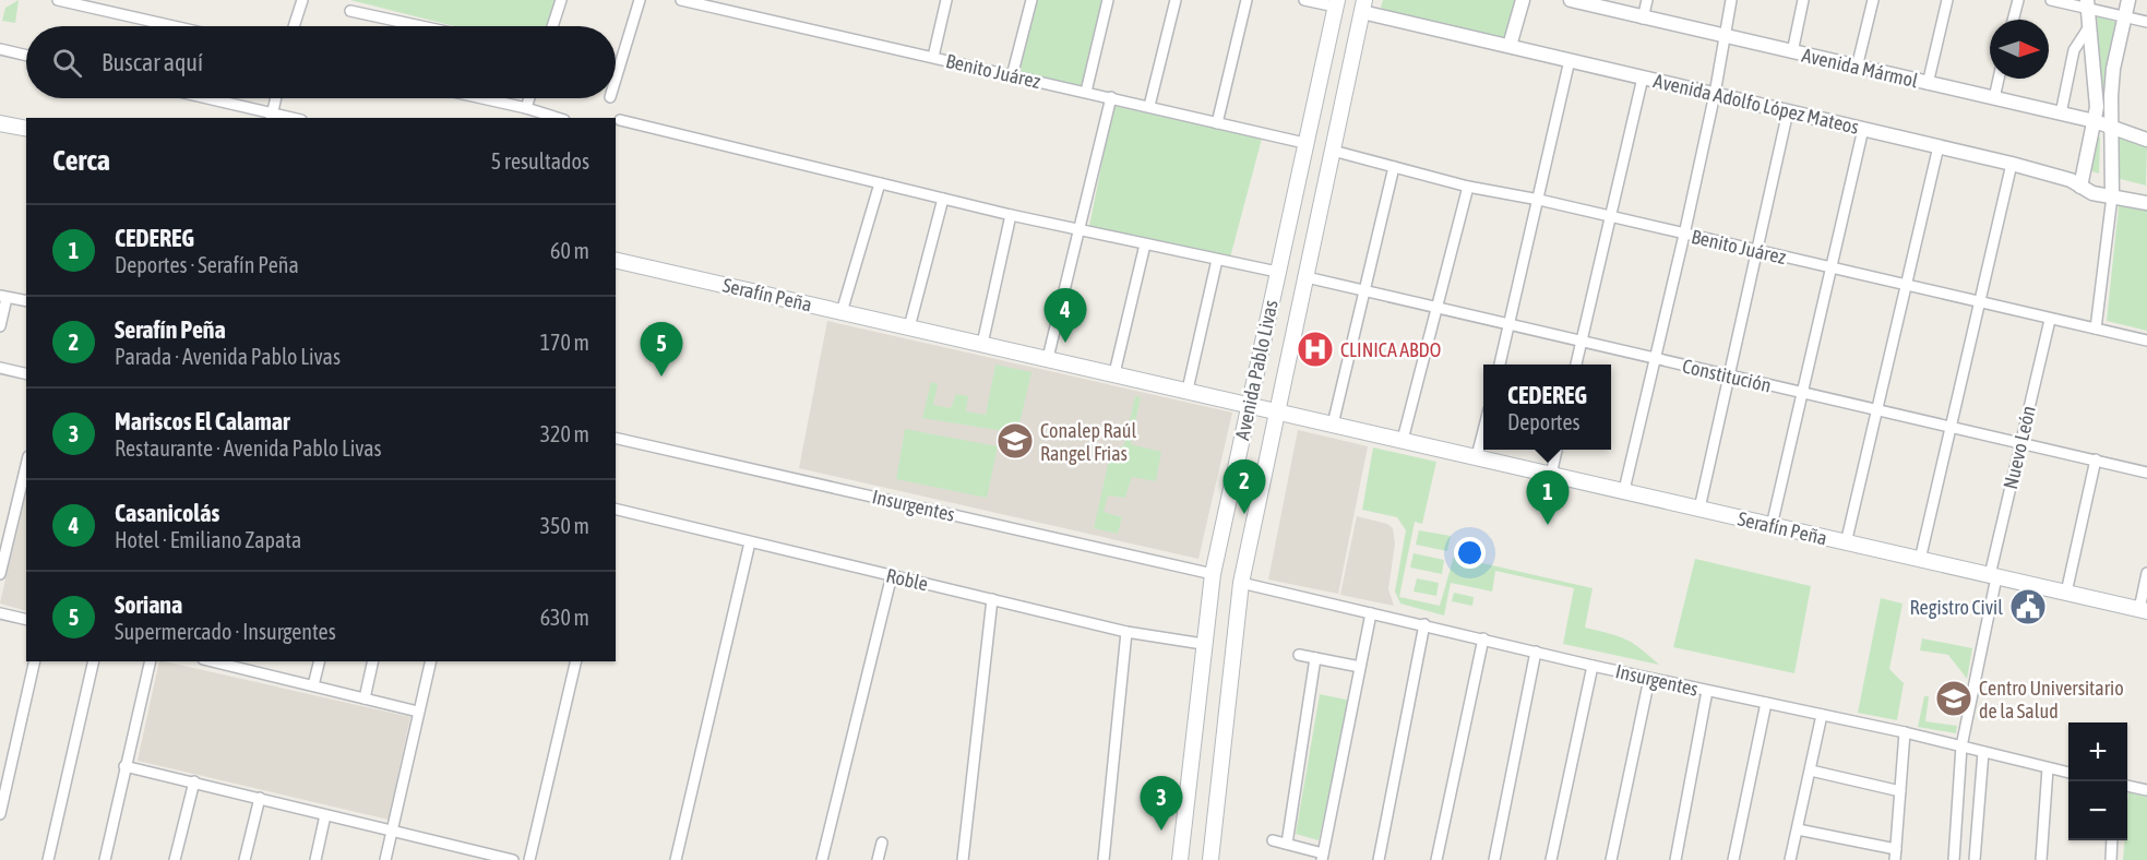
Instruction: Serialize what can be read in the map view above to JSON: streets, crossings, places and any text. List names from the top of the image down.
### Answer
{
  "streets": {
    "main road": ["Serafín Peña", "Avenida Pablo Livas"],
    "street": [
      "Avenida Mármol",
      "Benito Juárez",
      "Avenida Adolfo López Mateos",
      "Constitución",
      "Nuevo León",
      "Insurgentes",
      "Roble"
    ]
  },
  "crossings": [
    ["Benito Juárez", "Avenida Pablo Livas"],
    ["Benito Juárez", "Nuevo León"],
    ["Avenida Adolfo López Mateos", "Avenida Pablo Livas"],
    ["Serafín Peña", "Avenida Pablo Livas"],
    ["Serafín Peña", "Nuevo León"],
    ["Avenida Pablo Livas", "Constitución"],
    ["Avenida Pablo Livas", "Insurgentes"],
    ["Avenida Pablo Livas", "Roble"],
    ["Constitución", "Nuevo León"],
    ["Nuevo León", "Insurgentes"]
  ],
  "places": {
    "hospital": ["CLINICA ABDO"],
    "school or university": ["Conalep Raúl Rangel Frias", "Centro Universitario de la Salud"],
    "public building": ["Registro Civil"]
  },
  "north": "right",
  "page": {
    "search": "Buscar aquí",
    "heading": ["Cerca", "5 resultados"],
    "list": [
      {
        "mark": "1",
        "name": "CEDEREG",
        "note": "Deportes · Serafín Peña",
        "value": "60 m"
      },
      {
        "mark": "2",
        "name": "Serafín Peña",
        "note": "Parada · Avenida Pablo Livas",
        "value": "170 m"
      },
      {
        "mark": "3",
        "name": "Mariscos El Calamar",
        "note": "Restaurante · Avenida Pablo Livas",
        "value": "320 m"
      },
      {
        "mark": "4",
        "name": "Casanicolás",
        "note": "Hotel · Emiliano Zapata",
        "value": "350 m"
      },
      {
        "mark": "5",
        "name": "Soriana",
        "note": "Supermercado · Insurgentes",
        "value": "630 m"
      }
    ],
    "pins": [
      "4",
      "5",
      "2",
      "1",
      "3"
    ],
    "popup": ["CEDEREG", "Deportes"],
    "map_buttons": ["+", "−"]
  }
}
